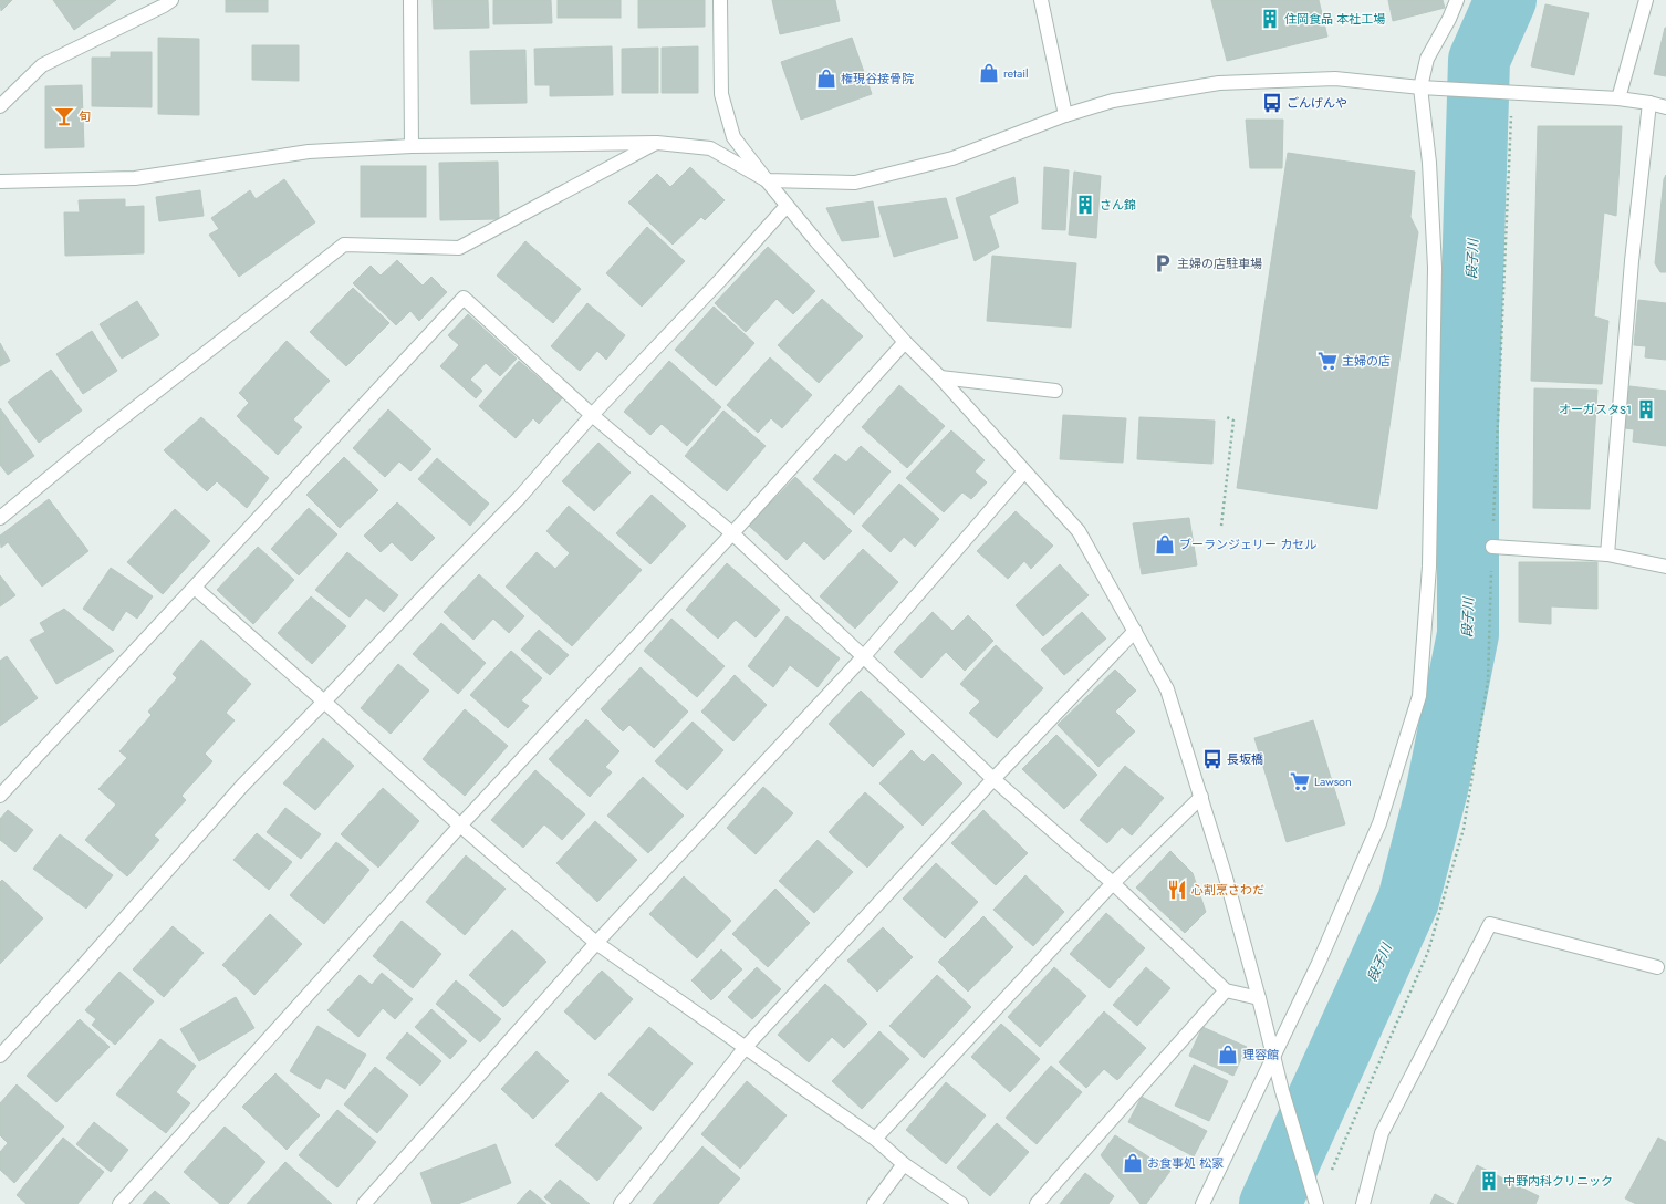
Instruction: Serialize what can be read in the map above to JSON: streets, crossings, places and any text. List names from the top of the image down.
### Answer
{
  "water": ["段子川"],
  "places": {
    "building": [
      "住岡食品 本社工場",
      "さん錦",
      "オーガスタS1",
      "中野内科クリニック"
    ],
    "shop": [
      "retail",
      "権現谷接骨院",
      "ブーランジェリー カセル",
      "理容館",
      "お食事処 松家"
    ],
    "bus stop": ["ごんげんや", "長坂橋"],
    "bar": ["旬"],
    "parking": ["主婦の店駐車場"],
    "supermarket": ["主婦の店", "Lawson"],
    "restaurant": ["心割烹さわだ"]
  }
}
